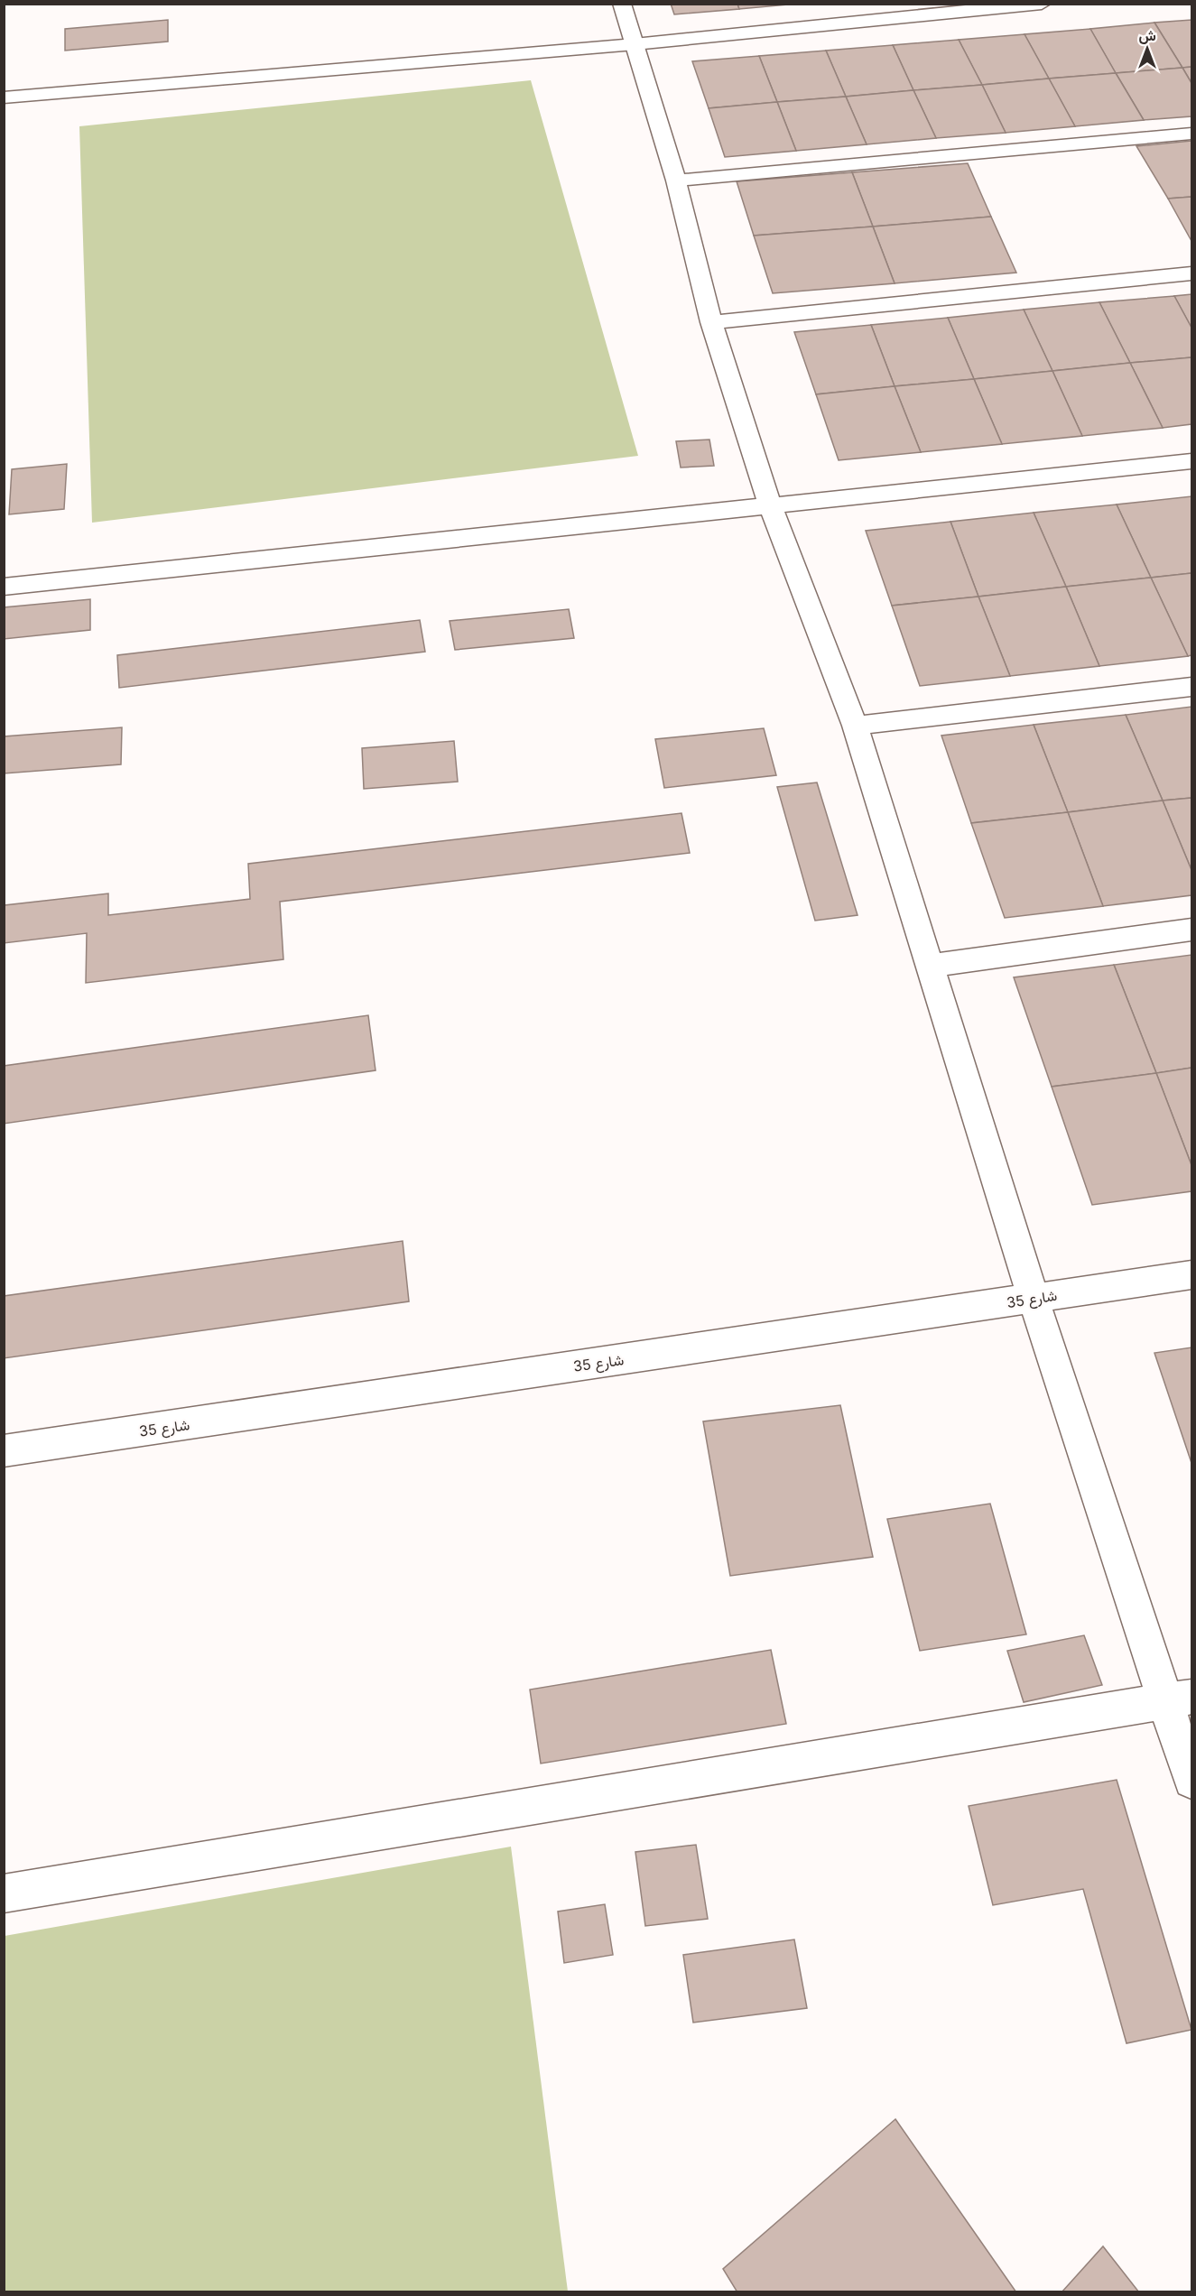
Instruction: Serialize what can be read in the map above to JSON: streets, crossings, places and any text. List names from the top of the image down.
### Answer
{
  "streets": {
    "street": ["شارع 35"]
  },
  "north": "top"
}
